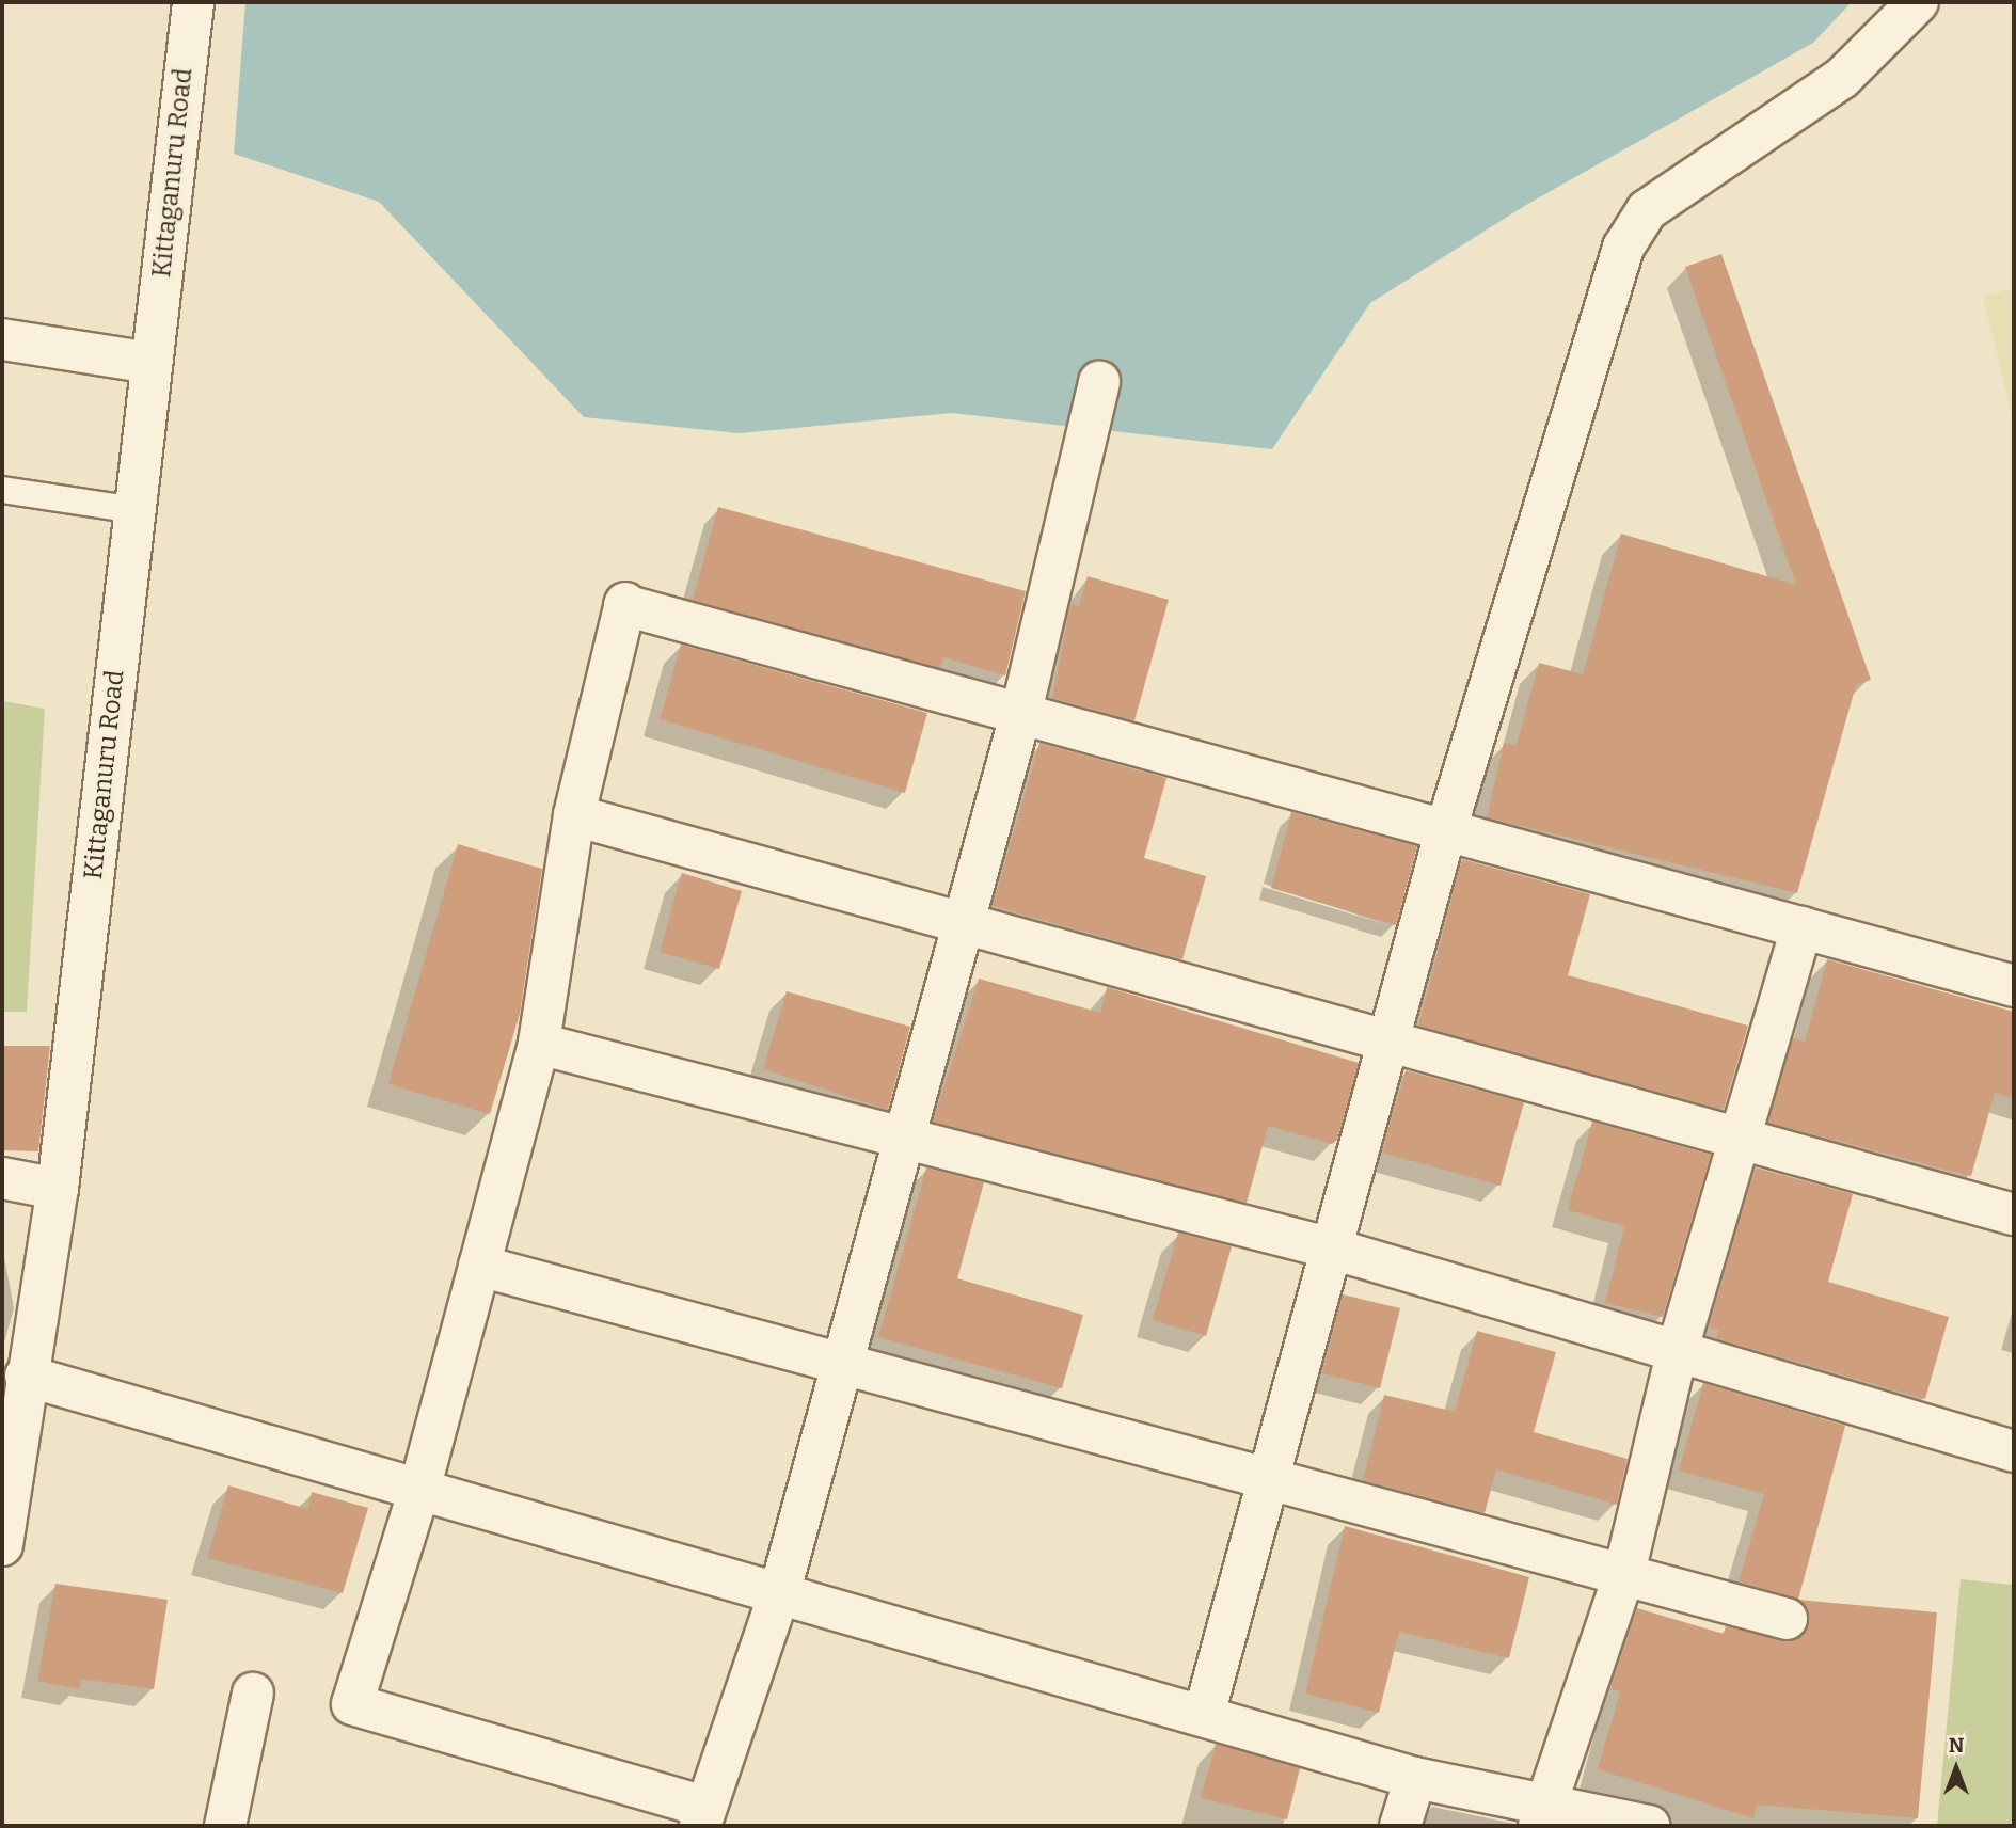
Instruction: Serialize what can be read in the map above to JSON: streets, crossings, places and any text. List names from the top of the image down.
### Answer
{
  "streets": {
    "street": ["Kittaganuru Road"]
  },
  "north": "top"
}
